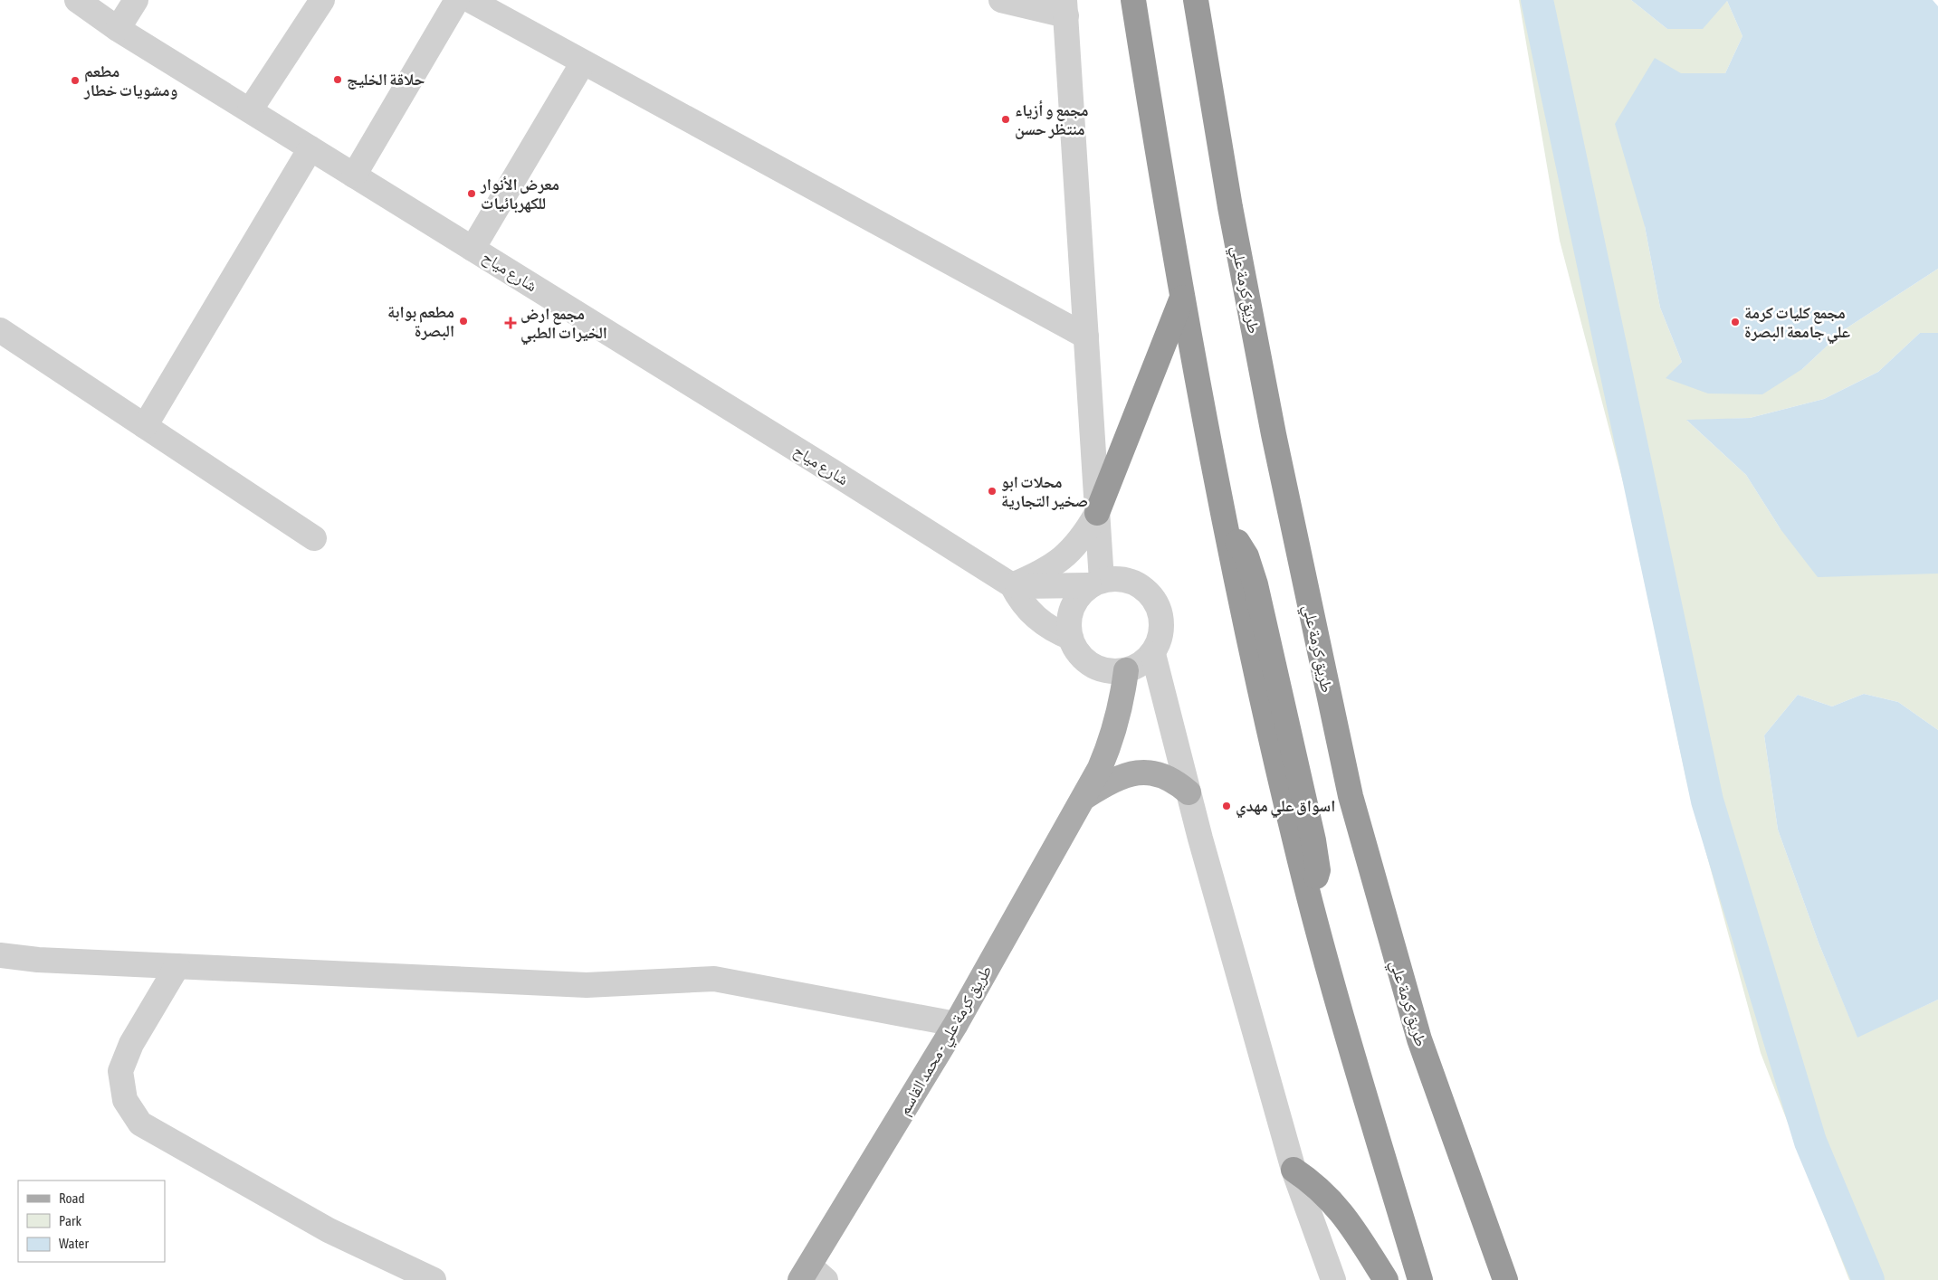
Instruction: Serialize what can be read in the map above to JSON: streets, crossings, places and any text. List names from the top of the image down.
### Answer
{
  "streets": {
    "highway": ["طريق كرمة علي"],
    "main road": ["طريق كرمة علي - محمد القاسم"],
    "street": ["شارع مياح"]
  },
  "places": {
    "other": [
      "حلاقة الخليج",
      "مطعم ومشويات خطار",
      "مجمع و أزياء منتظر حسن",
      "معرض الأنوار للكهربائيات",
      "مطعم بوابة البصرة",
      "مجمع كليات كرمة علي جامعة البصرة",
      "محلات ابو صخير التجارية",
      "اسواق علي مهدي"
    ],
    "health": ["مجمع ارض الخيرات الطبي"]
  },
  "legend": ["Road", "Park", "Water"]
}
